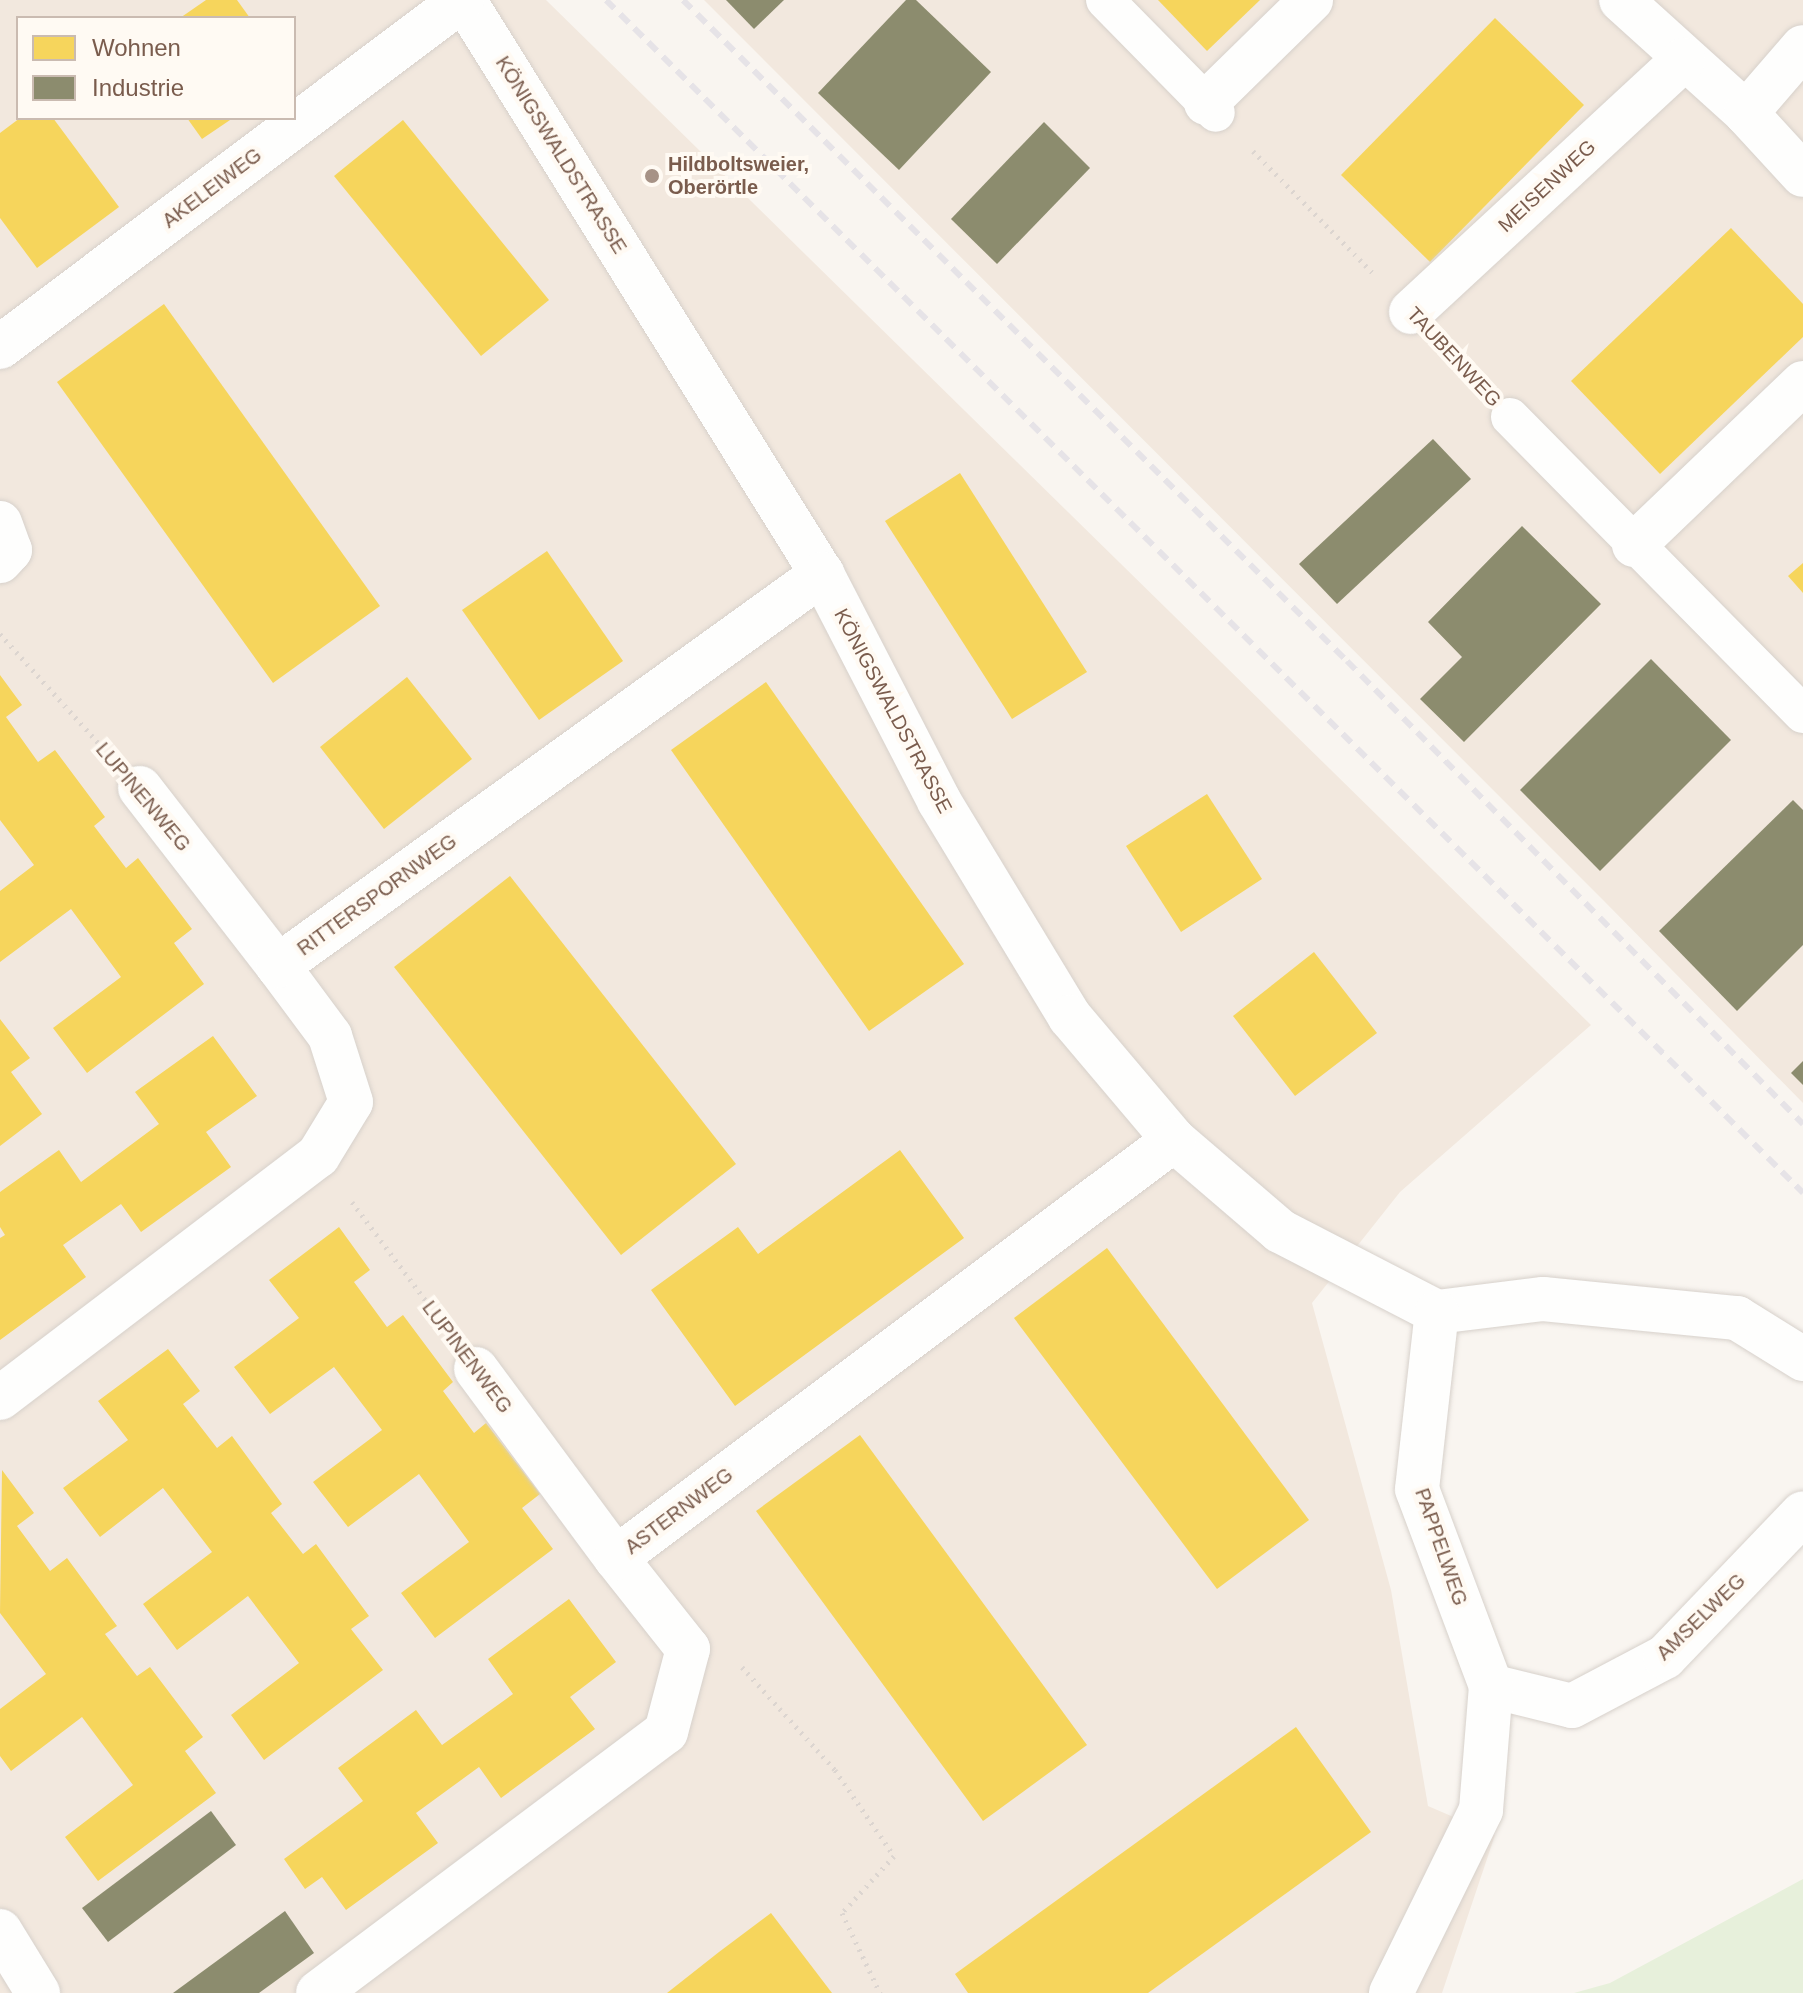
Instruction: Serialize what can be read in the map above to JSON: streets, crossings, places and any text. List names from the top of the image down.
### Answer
{
  "streets": {
    "street": [
      "KÖNIGSWALDSTRASSE",
      "MEISENWEG",
      "AKELEIWEG",
      "LUPINENWEG",
      "RITTERSPORNWEG",
      "ASTERNWEG",
      "PAPPELWEG",
      "AMSELWEG"
    ],
    "lane": ["TAUBENWEG"]
  },
  "crossings": [
    ["KÖNIGSWALDSTRASSE", "AKELEIWEG"],
    ["KÖNIGSWALDSTRASSE", "RITTERSPORNWEG"],
    ["KÖNIGSWALDSTRASSE", "ASTERNWEG"],
    ["KÖNIGSWALDSTRASSE", "PAPPELWEG"],
    ["MEISENWEG", "TAUBENWEG"],
    ["LUPINENWEG", "RITTERSPORNWEG"],
    ["LUPINENWEG", "ASTERNWEG"],
    ["PAPPELWEG", "AMSELWEG"]
  ],
  "places": ["Hildboltsweier, Oberörtle"],
  "legend": ["Wohnen", "Industrie"]
}
